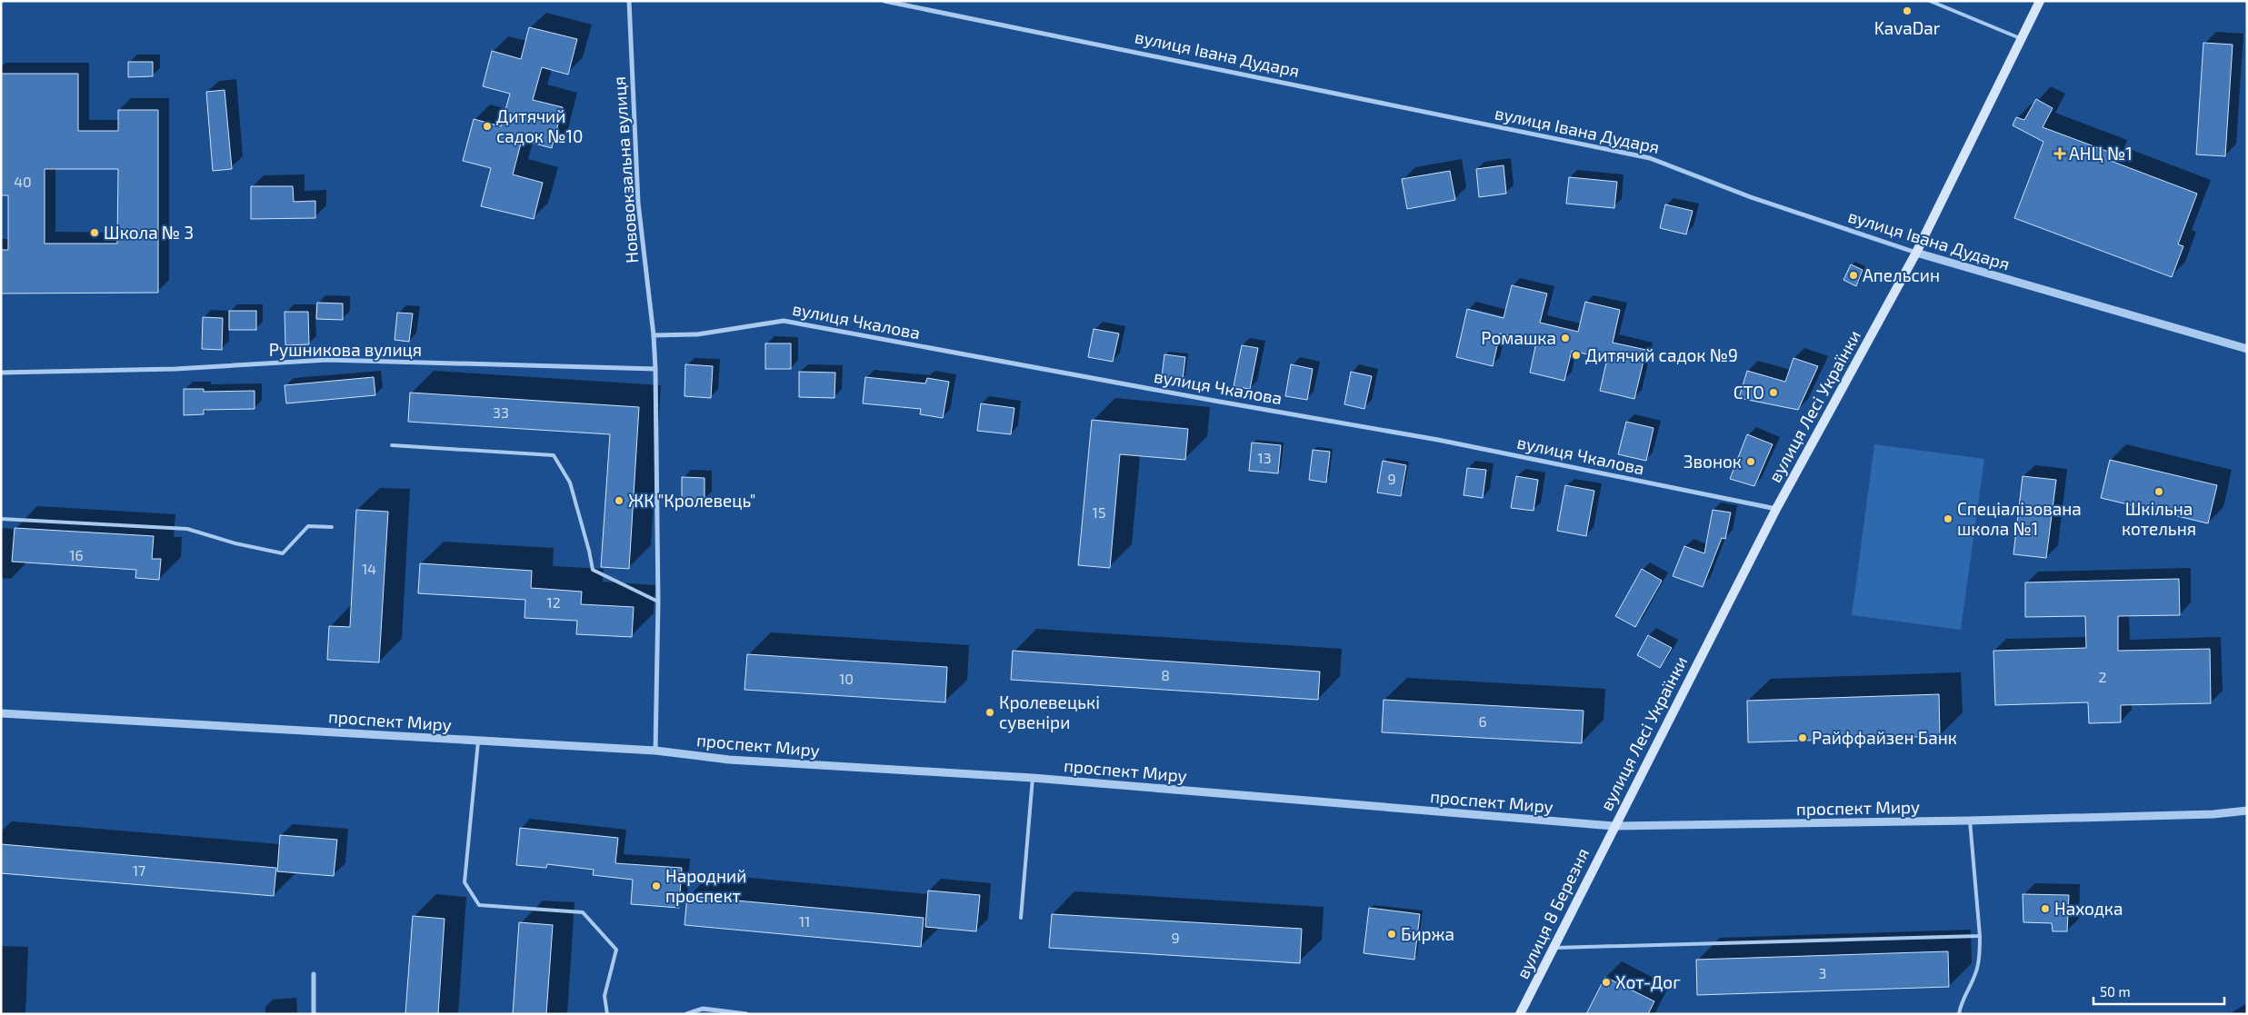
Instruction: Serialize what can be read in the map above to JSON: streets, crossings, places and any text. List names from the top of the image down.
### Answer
{
  "streets": {
    "main road": ["вулиця Лесі Українки", "вулиця 8 Березня"],
    "street": [
      "вулиця Івана Дударя",
      "Нововокзальна вулиця",
      "вулиця Чкалова",
      "Рушникова вулиця",
      "проспект Миру"
    ]
  },
  "crossings": [
    ["вулиця Івана Дударя", "вулиця Лесі Українки"],
    ["Нововокзальна вулиця", "вулиця Чкалова"],
    ["вулиця Чкалова", "вулиця Лесі Українки"],
    ["вулиця Лесі Українки", "проспект Миру"],
    ["вулиця Лесі Українки", "вулиця 8 Березня"],
    ["проспект Миру", "вулиця 8 Березня"]
  ],
  "places": {
    "other": [
      "KavaDar",
      "Дитячий садок №10",
      "Школа № 3",
      "Апельсин",
      "Ромашка",
      "Дитячий садок №9",
      "СТО",
      "Звонок",
      "Шкільна котельня",
      "ЖК \"Кролевець\"",
      "Спеціалізована школа №1",
      "Кролевецькі сувеніри",
      "Райффайзен Банк",
      "Народний проспект",
      "Находка",
      "Биржа",
      "Хот-Дог"
    ],
    "health": ["АНЦ №1"]
  },
  "house_numbers": [
    "40",
    "33",
    "13",
    "9",
    "15",
    "16",
    "14",
    "12",
    "8",
    "2",
    "10",
    "6",
    "17",
    "11",
    "9",
    "3"
  ],
  "scale_bar": "50 m"
}
